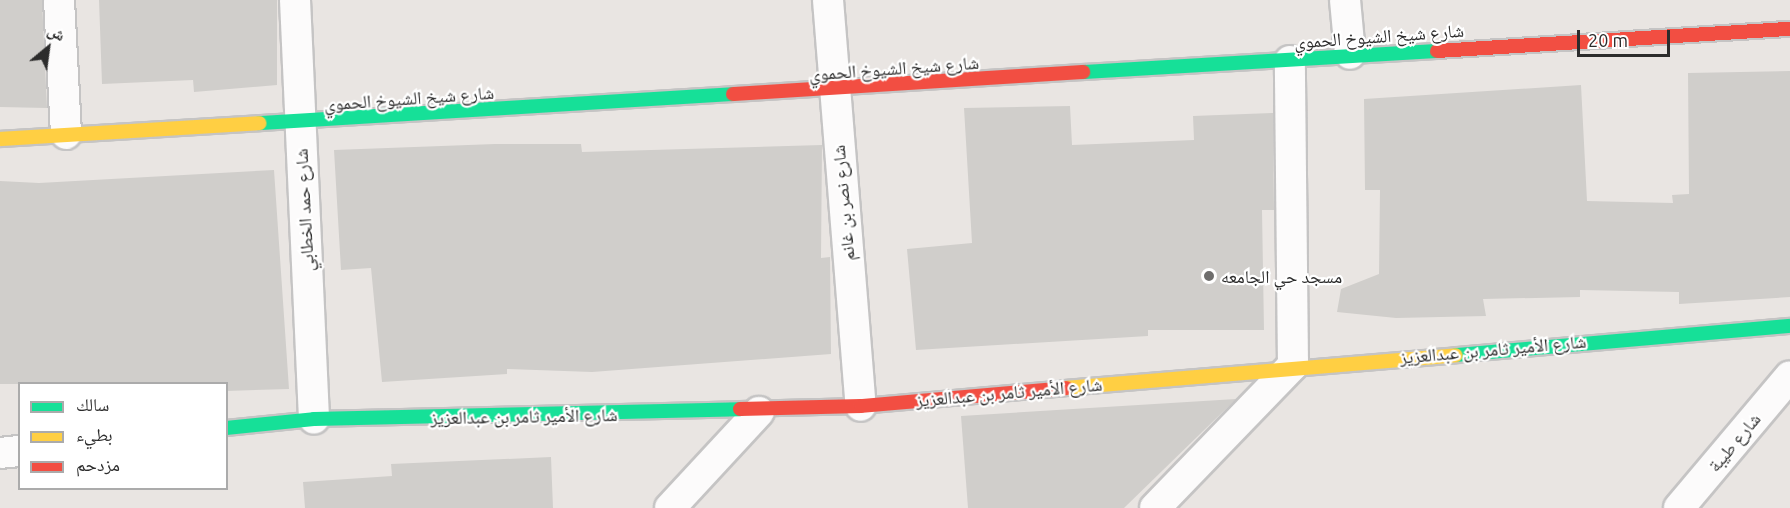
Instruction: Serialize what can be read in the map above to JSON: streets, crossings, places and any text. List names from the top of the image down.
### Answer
{
  "streets": {
    "street": [
      "شارع شيخ الشيوخ الحموي",
      "شارع نصر بن غانم",
      "شارع حمد الخطابي",
      "شارع الأمير ثامر بن عبدالعزيز",
      "شارع طيبة"
    ]
  },
  "crossings": [
    ["شارع شيخ الشيوخ الحموي", "شارع نصر بن غانم"],
    ["شارع شيخ الشيوخ الحموي", "شارع حمد الخطابي"],
    ["شارع نصر بن غانم", "شارع الأمير ثامر بن عبدالعزيز"],
    ["شارع حمد الخطابي", "شارع الأمير ثامر بن عبدالعزيز"]
  ],
  "places": ["مسجد حي الجامعه"],
  "legend": ["سالك", "بطيء", "مزدحم"],
  "scale_bar": "20 m",
  "north": "top right"
}
